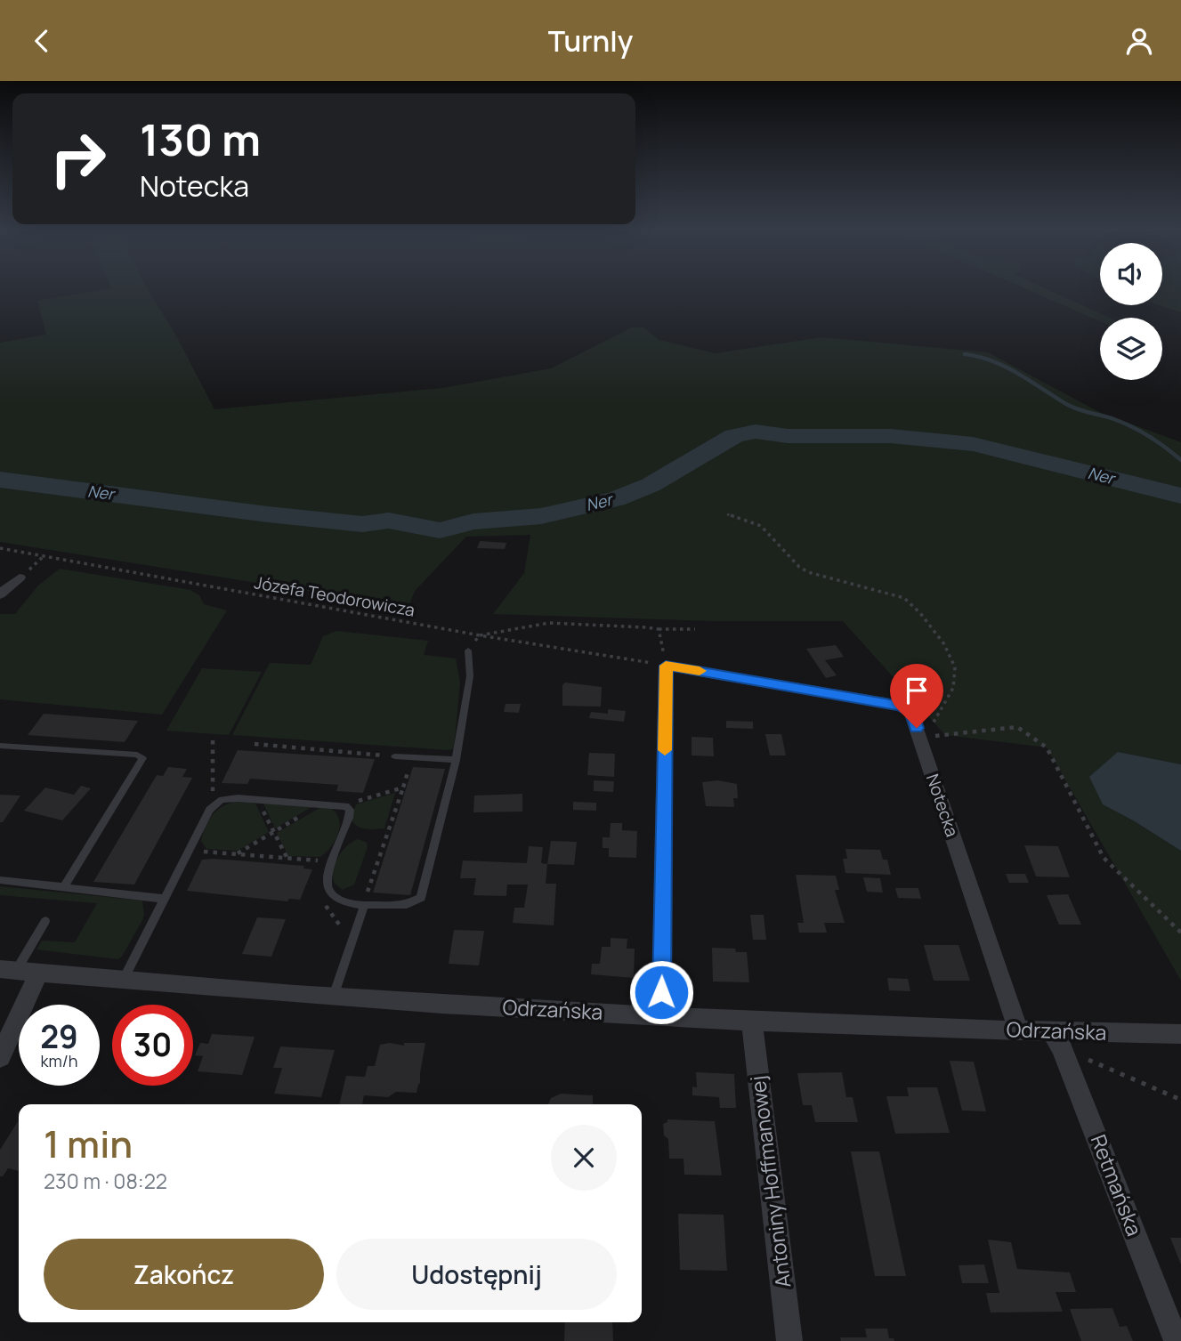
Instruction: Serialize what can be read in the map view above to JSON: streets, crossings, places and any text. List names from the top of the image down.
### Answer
{
  "streets": {
    "street": [
      "Notecka",
      "Odrzańska",
      "Antoniny Hoffmanowej",
      "Retmańska"
    ],
    "path": ["Józefa Teodorowicza"]
  },
  "crossings": [
    ["Józefa Teodorowicza", "Notecka"],
    ["Notecka", "Odrzańska"],
    ["Odrzańska", "Antoniny Hoffmanowej"],
    ["Odrzańska", "Retmańska"]
  ],
  "water": ["Ner"],
  "page": {
    "header": "Turnly",
    "turn": ["130 m", "Notecka"],
    "speed": "29 km/h",
    "limit": "30",
    "heading": ["1 min", "230 m · 08:22"],
    "buttons": ["Zakończ", "Udostępnij"]
  }
}
